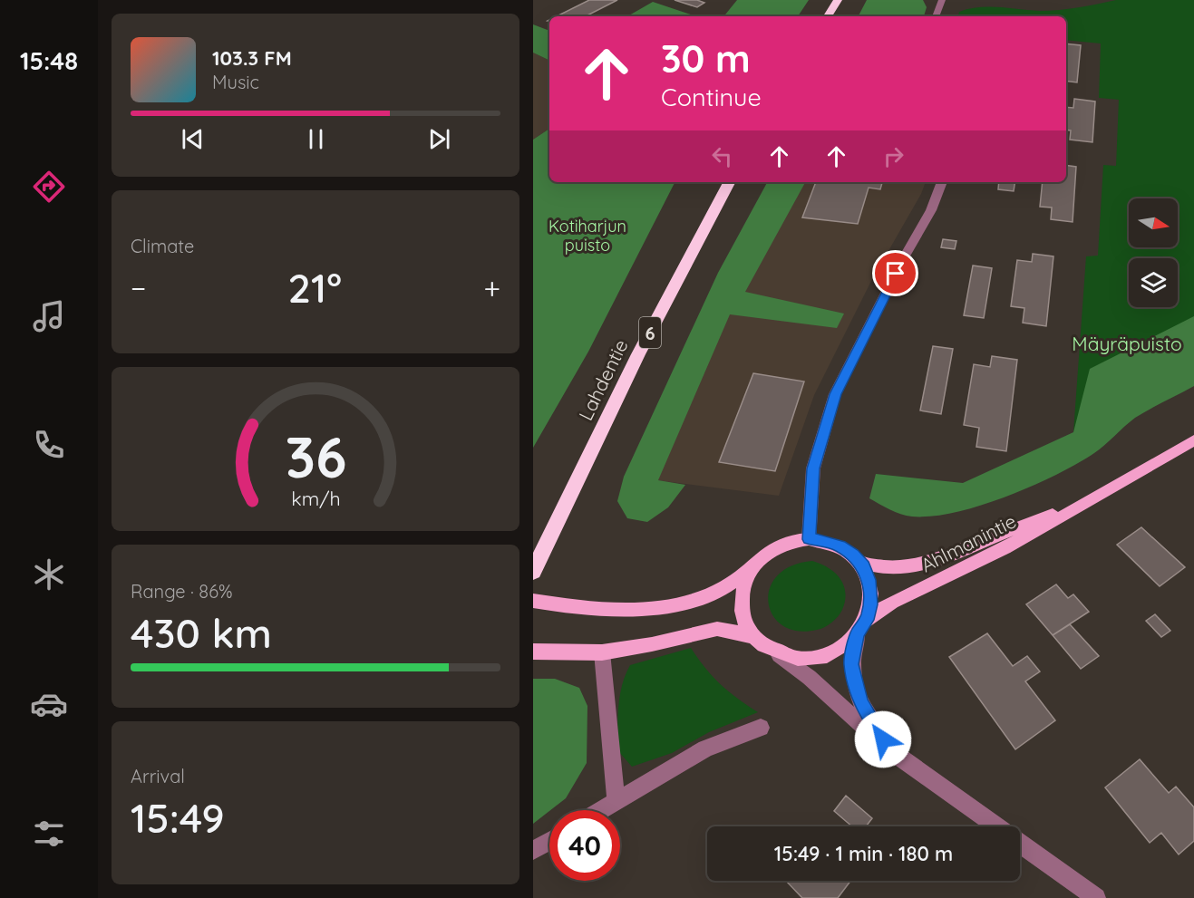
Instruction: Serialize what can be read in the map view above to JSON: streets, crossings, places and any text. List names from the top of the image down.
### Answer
{
  "streets": {
    "highway": ["6", "Lahdentie"],
    "main road": ["Ahlmanintie"]
  },
  "parks": ["Kotiharjun puisto", "Mäyräpuisto"],
  "north": "right",
  "page": {
    "tabs": "15:48",
    "turn": ["30 m", "Continue"],
    "song": ["103.3 FM", "Music"],
    "tile": [
      "Climate",
      ["Range · 86%", "430 km"],
      ["Arrival", "15:49"]
    ],
    "heat": ["−", "21°", "+"],
    "limit": "40",
    "trip": "15:49 · 1 min · 180 m",
    "gauge": ["36", "km/h"]
  }
}
